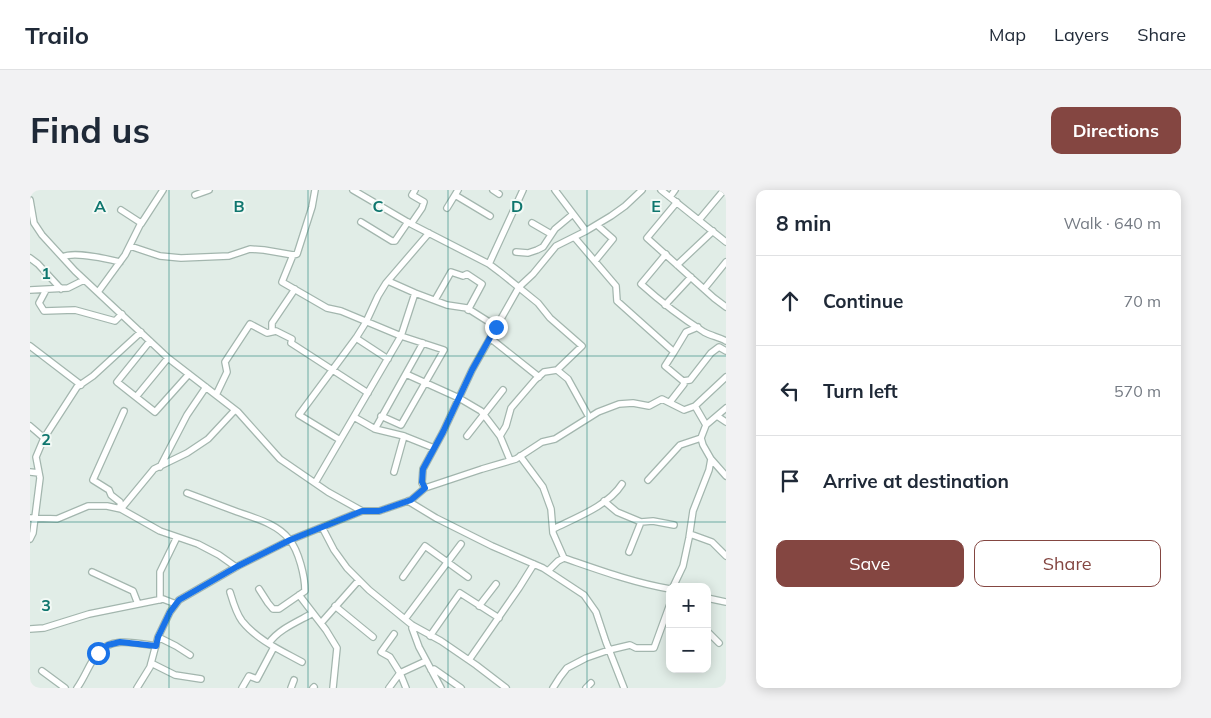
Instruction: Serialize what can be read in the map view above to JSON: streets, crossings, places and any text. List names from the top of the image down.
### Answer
{
  "page": {
    "header": "Trailo",
    "nav": ["Map", "Layers", "Share"],
    "buttons": [
      "Directions",
      ["Save", "Share"]
    ],
    "title": "Find us",
    "heading": ["8 min", "Walk · 640 m"],
    "list": [
      ["Continue", "70 m"],
      ["Turn left", "570 m"],
      "Arrive at destination"
    ],
    "map_buttons": ["+", "−"]
  },
  "grid": {
    "columns": [
      "A",
      "B",
      "C",
      "D",
      "E"
    ],
    "rows": ["1", "2", "3"]
  }
}
